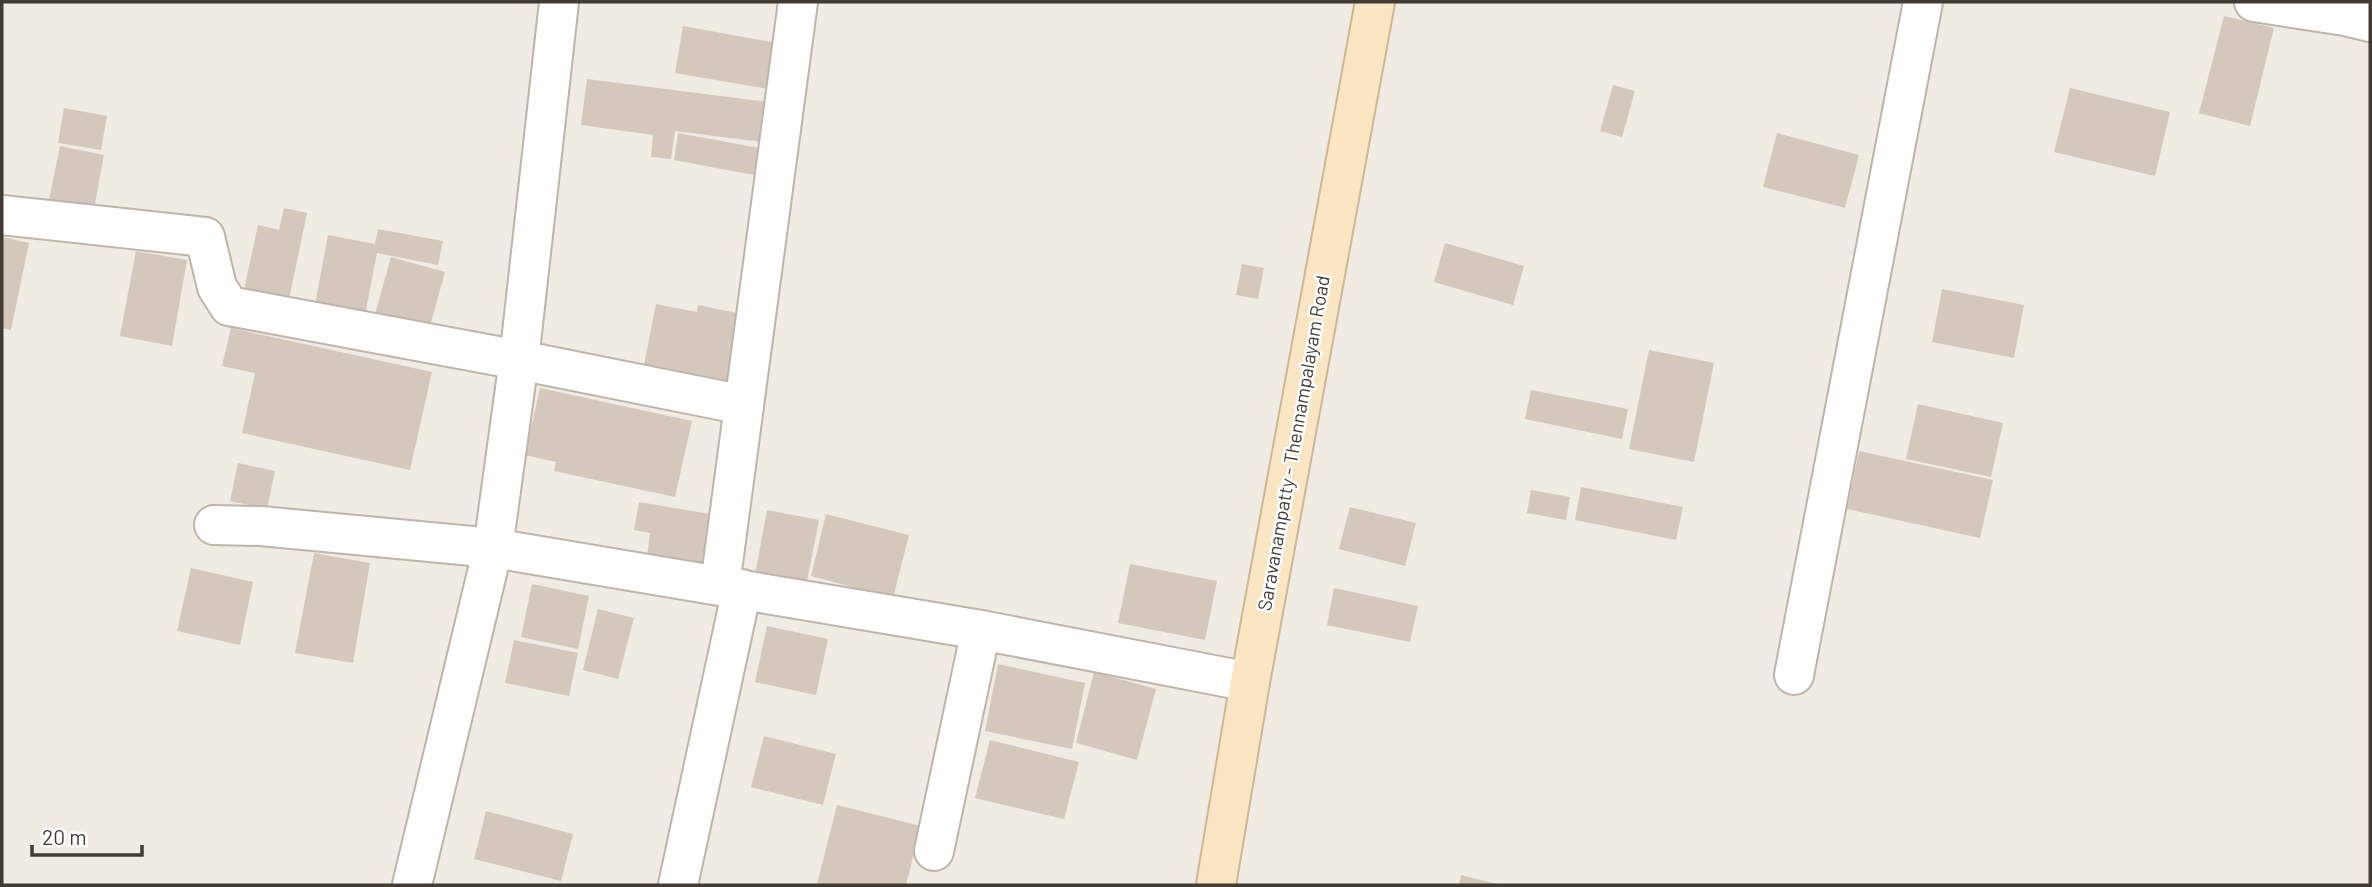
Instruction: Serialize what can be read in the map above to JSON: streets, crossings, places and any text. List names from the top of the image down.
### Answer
{
  "streets": {
    "main road": ["Saravanampatty - Thennampalayam Road"]
  },
  "scale_bar": "20 m"
}
